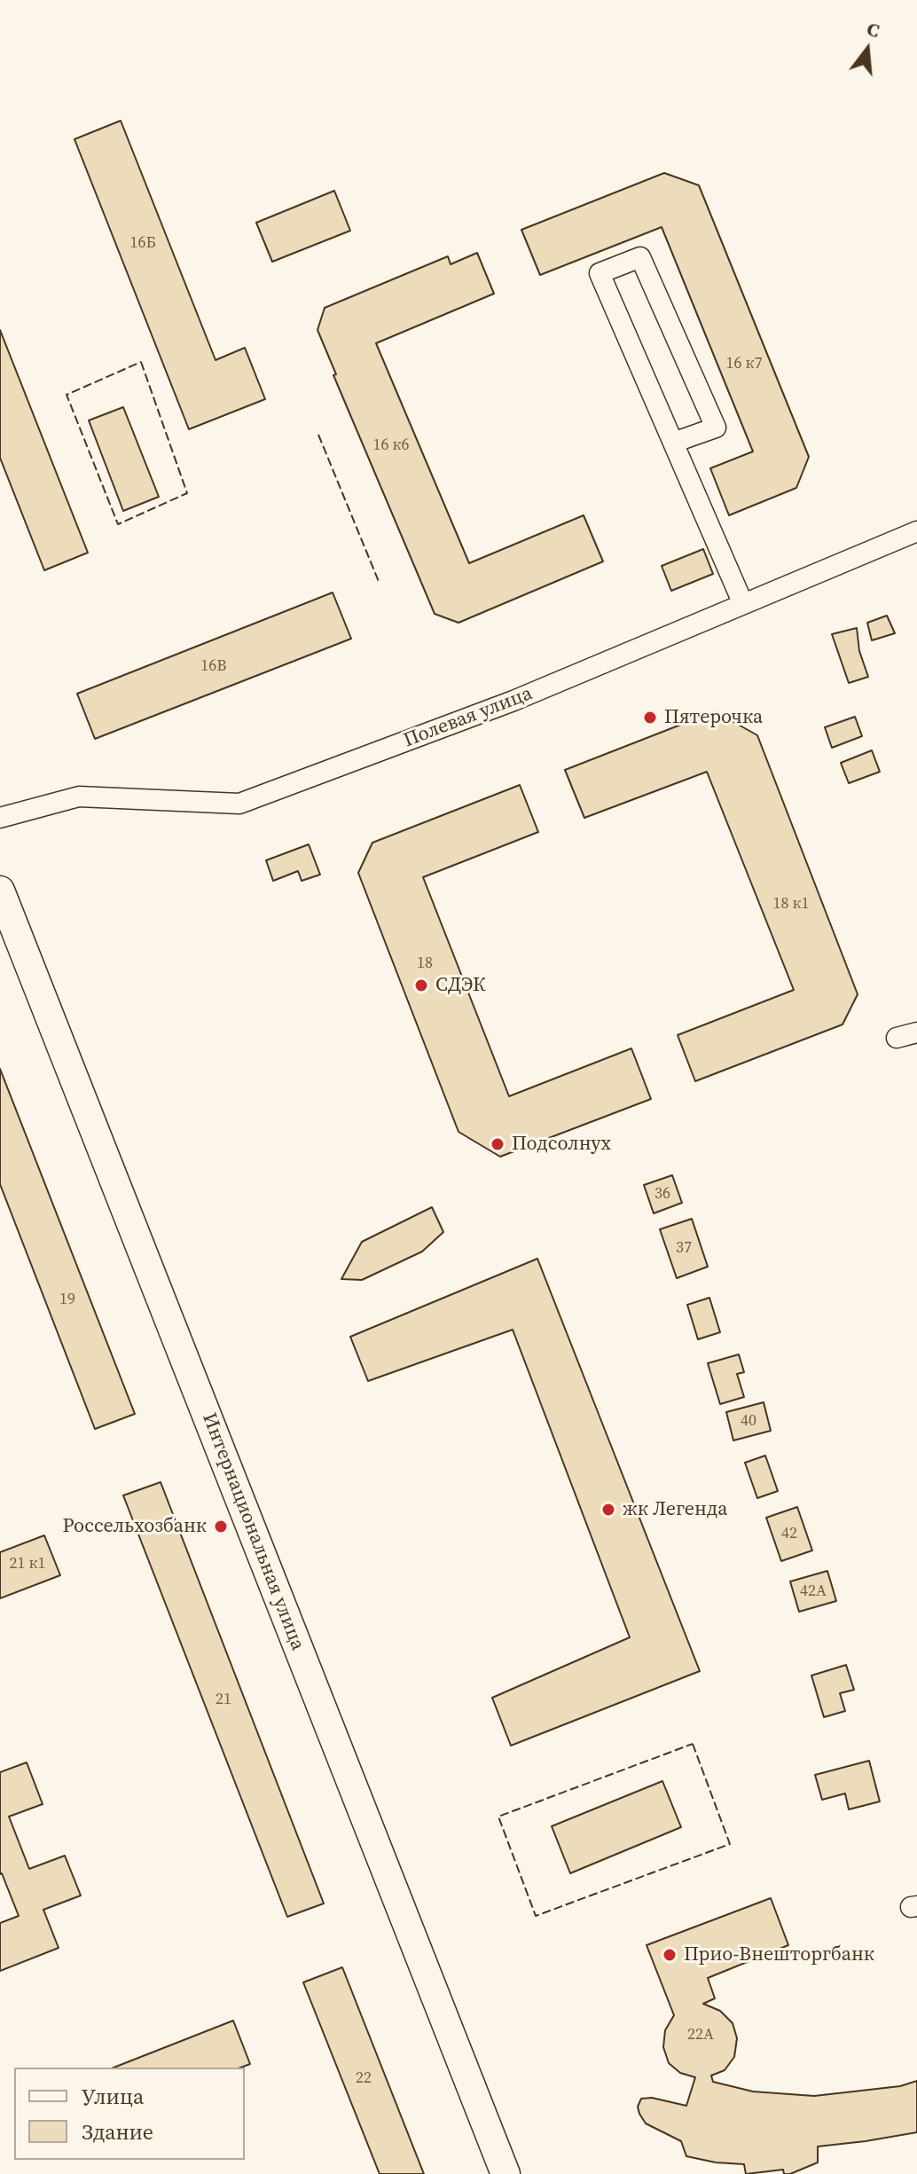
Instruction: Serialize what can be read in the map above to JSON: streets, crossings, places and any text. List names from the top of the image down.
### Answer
{
  "streets": {
    "main road": ["Интернациональная улица"],
    "street": ["Полевая улица"]
  },
  "places": [
    "Пятерочка",
    "СДЭК",
    "Подсолнух",
    "жк Легенда",
    "Россельхозбанк",
    "Прио-Внешторгбанк"
  ],
  "house_numbers": [
    "16Б",
    "16 к7",
    "16 к6",
    "16В",
    "18 к1",
    "18",
    "36",
    "37",
    "19",
    "40",
    "42",
    "21 к1",
    "42А",
    "21",
    "22А",
    "22"
  ],
  "legend": ["Улица", "Здание"],
  "north": "top"
}
